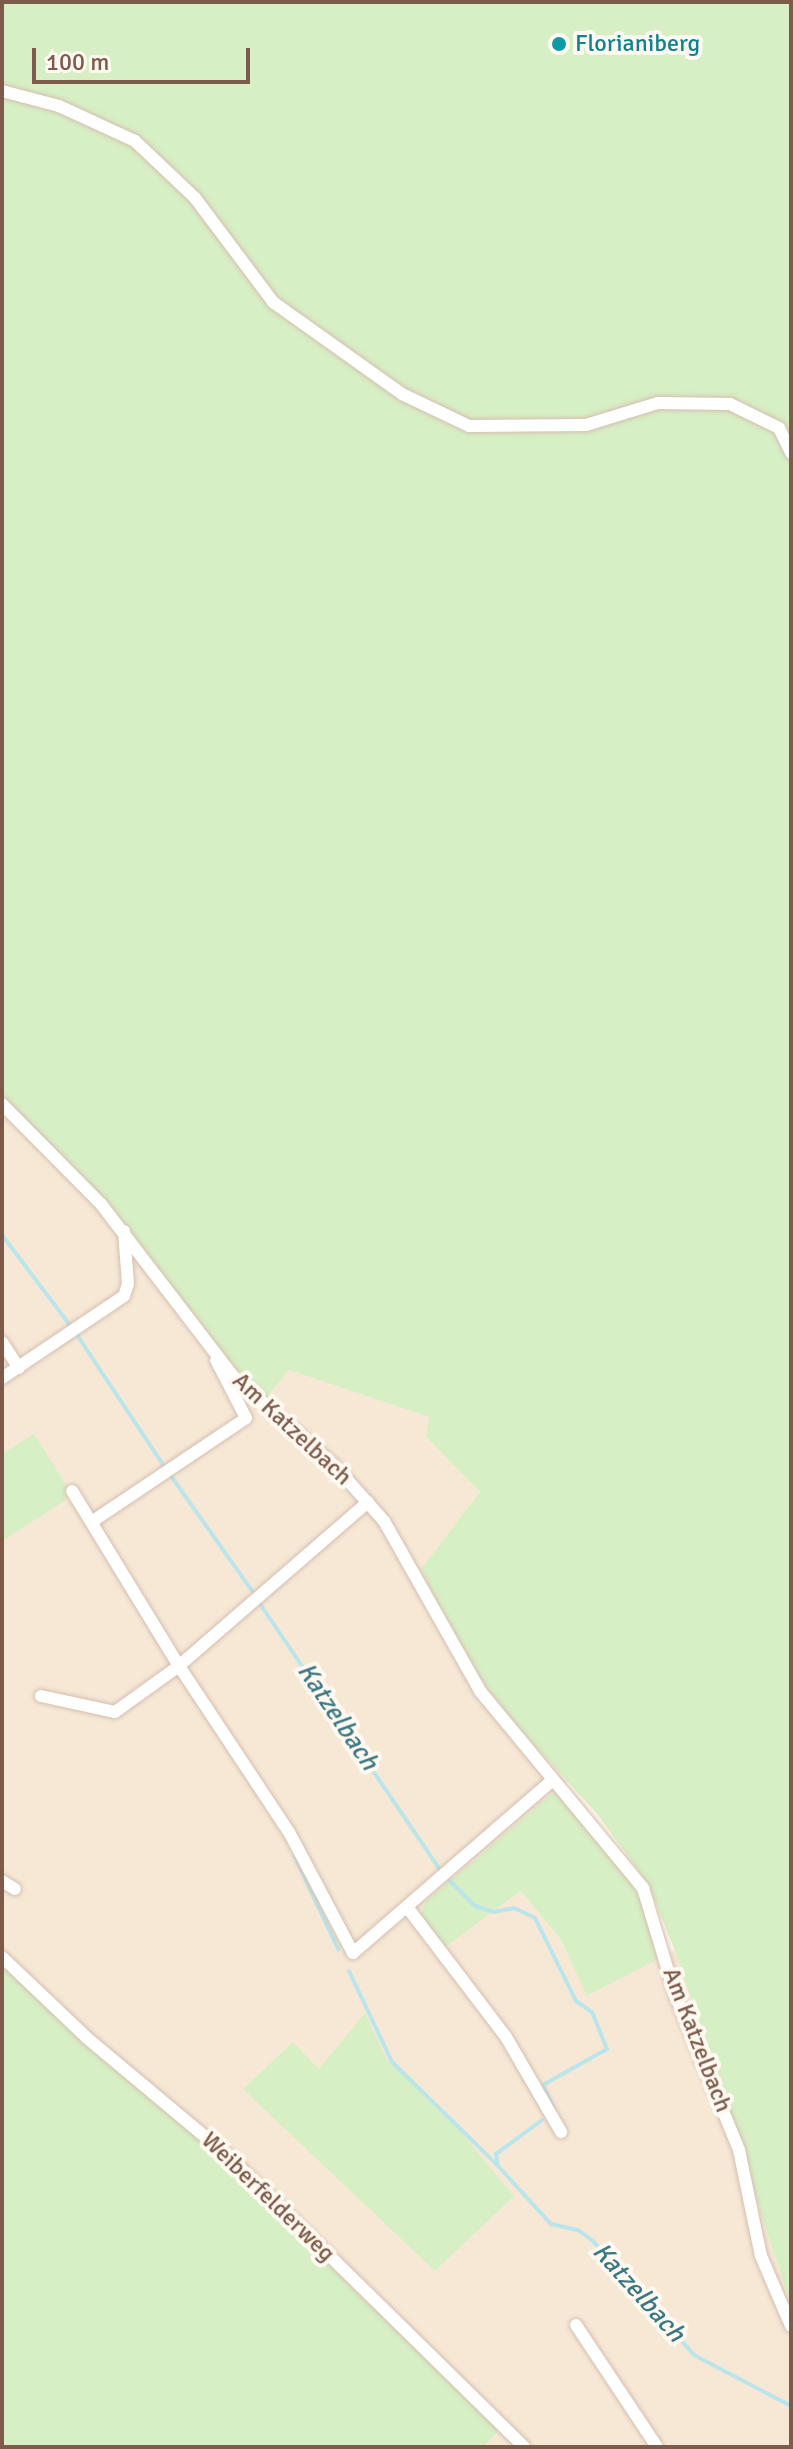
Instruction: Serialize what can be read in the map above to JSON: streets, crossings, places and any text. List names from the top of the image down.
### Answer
{
  "streets": {
    "street": ["Am Katzelbach", "Weiberfelderweg"]
  },
  "water": ["Katzelbach"],
  "places": ["Florianiberg"],
  "scale_bar": "100 m"
}
